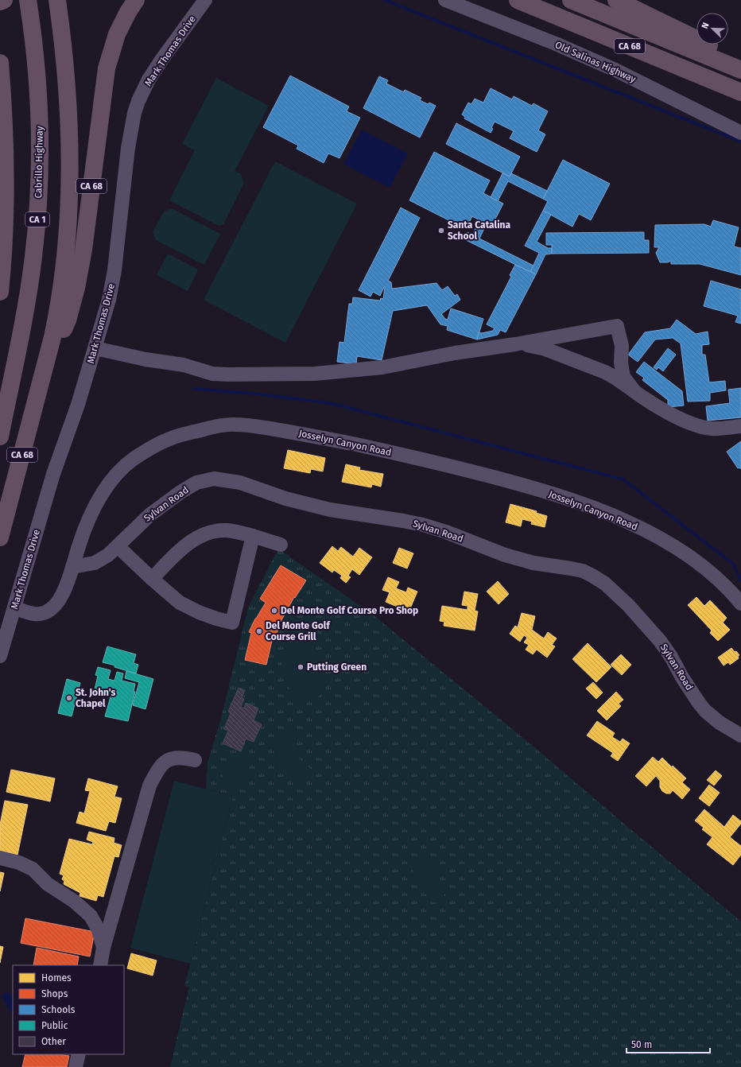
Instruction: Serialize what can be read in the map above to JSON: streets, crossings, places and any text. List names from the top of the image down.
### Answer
{
  "streets": {
    "highway": ["CA 68", "Cabrillo Highway", "CA 1"],
    "street": [
      "Mark Thomas Drive",
      "Old Salinas Highway",
      "Josselyn Canyon Road",
      "Sylvan Road"
    ]
  },
  "crossings": [
    ["Mark Thomas Drive", "Josselyn Canyon Road"],
    ["Josselyn Canyon Road", "Sylvan Road"]
  ],
  "places": [
    "Santa Catalina School",
    "Del Monte Golf Course Pro Shop",
    "Del Monte Golf Course Grill",
    "Putting Green",
    "St. John's Chapel"
  ],
  "legend": [
    "Homes",
    "Shops",
    "Schools",
    "Public",
    "Other"
  ],
  "scale_bar": "50 m",
  "north": "top left"
}
